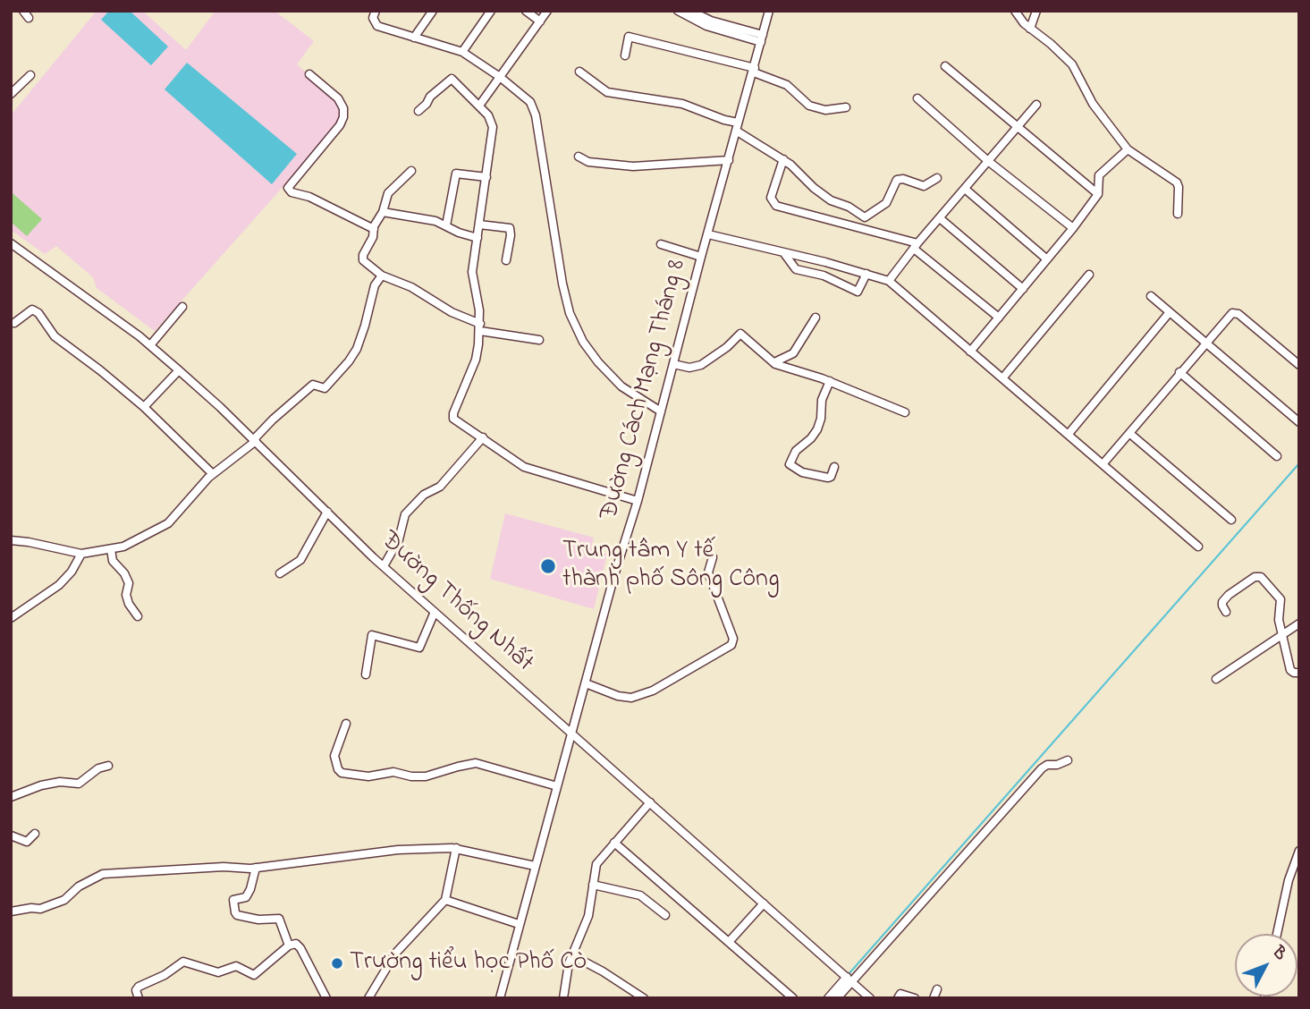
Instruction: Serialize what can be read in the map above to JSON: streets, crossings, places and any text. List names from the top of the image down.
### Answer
{
  "streets": {
    "street": ["Đường Cách Mạng Tháng 8", "Đường Thống Nhất"]
  },
  "crossings": [
    ["Đường Cách Mạng Tháng 8", "Đường Thống Nhất"]
  ],
  "places": ["Trung tâm Y tế thành phố Sông Công", "Trường tiểu học Phố Cò"],
  "north": "top right"
}
